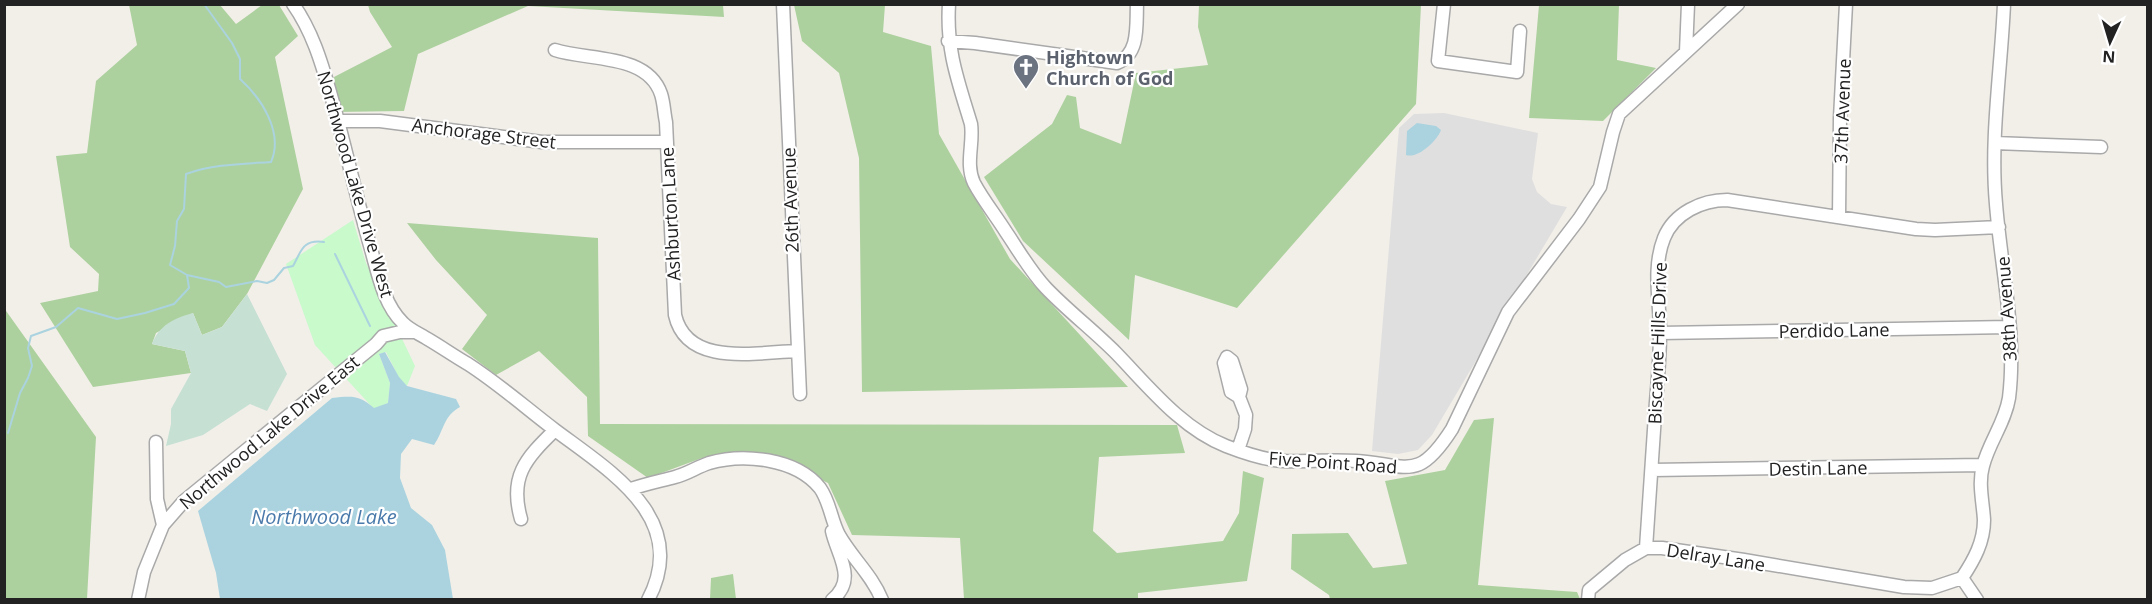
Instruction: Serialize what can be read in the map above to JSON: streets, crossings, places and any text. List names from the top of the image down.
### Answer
{
  "streets": {
    "street": [
      "37th Avenue",
      "Anchorage Street",
      "Northwood Lake Drive West",
      "26th Avenue",
      "Ashburton Lane",
      "38th Avenue",
      "Perdido Lane",
      "Biscayne Hills Drive",
      "Northwood Lake Drive East",
      "Five Point Road",
      "Destin Lane",
      "Delray Lane"
    ]
  },
  "crossings": [
    ["37th Avenue", "Biscayne Hills Drive"],
    ["Anchorage Street", "Northwood Lake Drive West"],
    ["Anchorage Street", "Ashburton Lane"],
    ["Northwood Lake Drive West", "Northwood Lake Drive East"],
    ["26th Avenue", "Ashburton Lane"],
    ["38th Avenue", "Perdido Lane"],
    ["38th Avenue", "Biscayne Hills Drive"],
    ["38th Avenue", "Destin Lane"],
    ["38th Avenue", "Delray Lane"],
    ["Perdido Lane", "Biscayne Hills Drive"],
    ["Biscayne Hills Drive", "Destin Lane"],
    ["Biscayne Hills Drive", "Delray Lane"]
  ],
  "water": ["Northwood Lake"],
  "places": {
    "church": ["Hightown Church of God"]
  },
  "north": "bottom"
}
